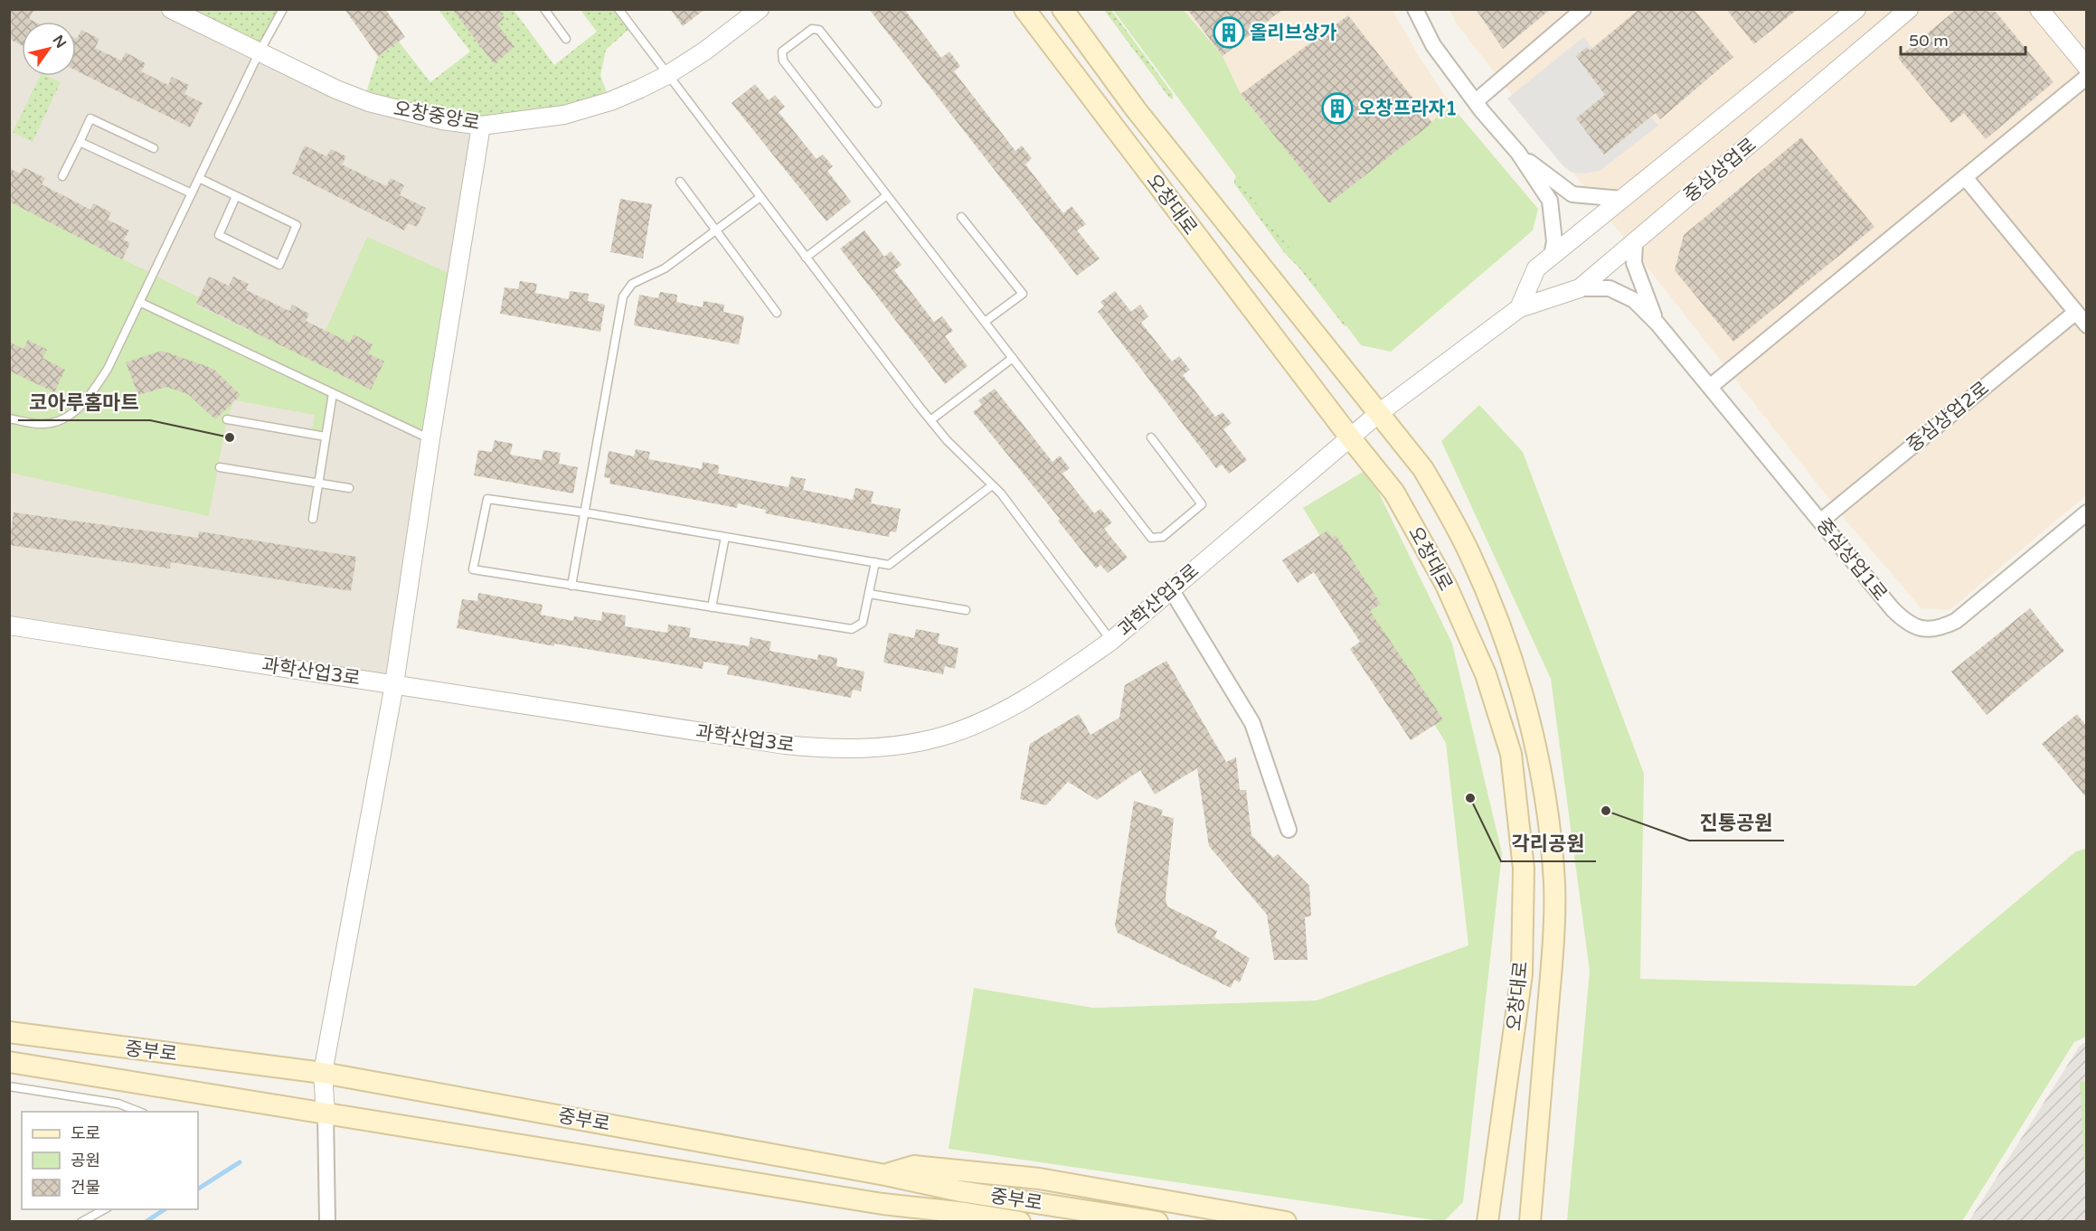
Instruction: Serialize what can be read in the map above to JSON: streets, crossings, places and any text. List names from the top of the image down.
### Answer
{
  "streets": {
    "main road": ["오창대로", "중부로"],
    "street": [
      "오창중앙로",
      "중심상업로",
      "중심상업2로",
      "중심상업1로",
      "과학산업3로"
    ]
  },
  "crossings": [
    ["중심상업로", "오창대로"],
    ["중심상업로", "과학산업3로"],
    ["오창대로", "과학산업3로"],
    ["중심상업2로", "중심상업1로"]
  ],
  "places": {
    "building": ["올리브상가", "오창프라자1"],
    "other": ["코아루홈마트", "각리공원", "진통공원"]
  },
  "legend": ["도로", "공원", "건물"],
  "scale_bar": "50 m",
  "north": "top right"
}
